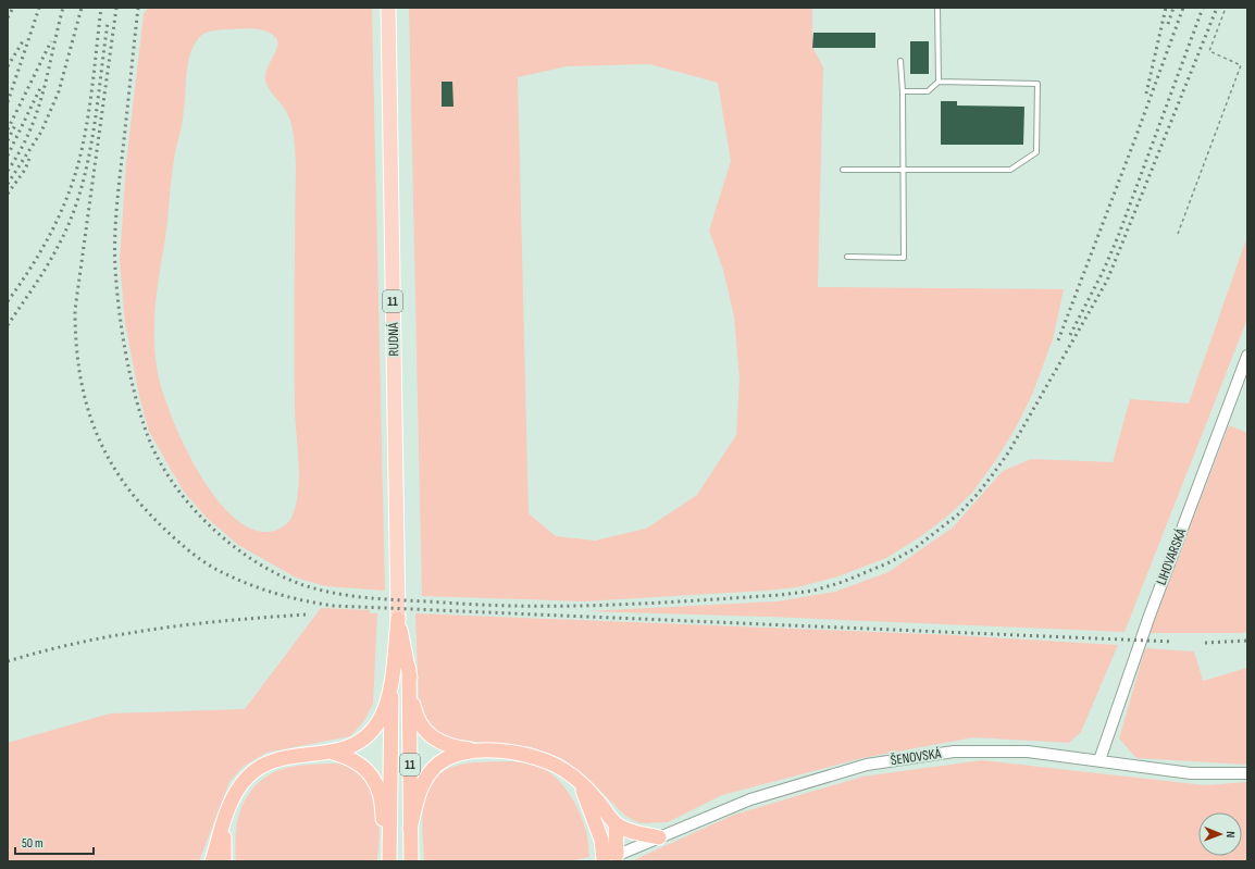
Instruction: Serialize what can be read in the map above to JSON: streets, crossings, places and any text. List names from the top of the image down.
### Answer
{
  "streets": {
    "highway": ["11"],
    "main road": ["RUDNÁ"],
    "street": ["LIHOVARSKÁ", "ŠENOVSKÁ"]
  },
  "crossings": [
    ["11", "RUDNÁ"],
    ["LIHOVARSKÁ", "ŠENOVSKÁ"]
  ],
  "scale_bar": "50 m",
  "north": "right"
}
